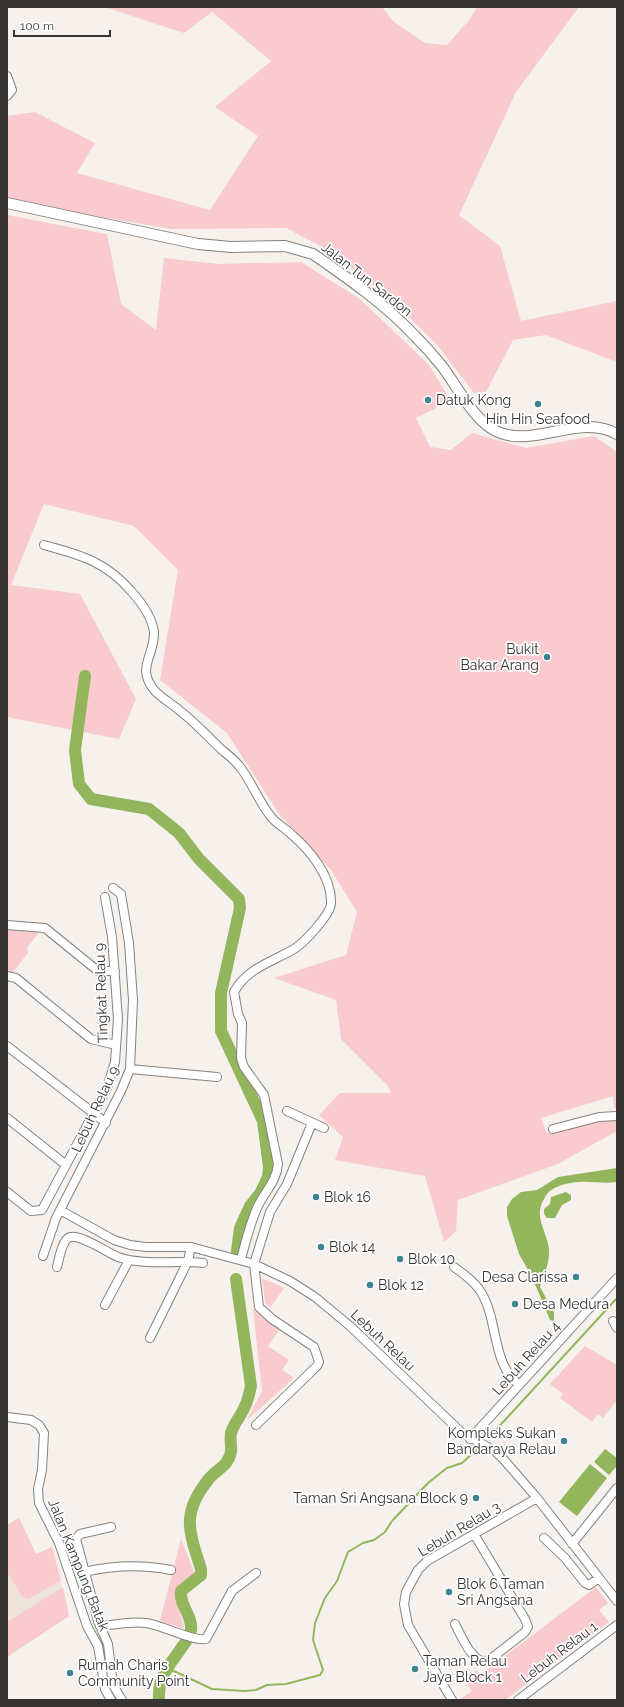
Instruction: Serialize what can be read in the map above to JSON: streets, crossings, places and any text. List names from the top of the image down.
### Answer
{
  "streets": {
    "main road": ["Jalan Tun Sardon"],
    "street": [
      "Tingkat Relau 9",
      "Lebuh Relau 9",
      "Lebuh Relau",
      "Lebuh Relau 4",
      "Lebuh Relau 3",
      "Jalan Kampung Batak",
      "Lebuh Relau 1"
    ]
  },
  "crossings": [
    ["Lebuh Relau 9", "Lebuh Relau"],
    ["Lebuh Relau", "Lebuh Relau 4"],
    ["Lebuh Relau", "Lebuh Relau 3"]
  ],
  "places": [
    "Datuk Kong",
    "Hin Hin Seafood",
    "Bukit Bakar Arang",
    "Blok 16",
    "Blok 14",
    "Blok 10",
    "Desa Clarissa",
    "Blok 12",
    "Desa Medura",
    "Kompleks Sukan Bandaraya Relau",
    "Taman Sri Angsana Block 9",
    "Blok 6 Taman Sri Angsana",
    "Taman Relau Jaya Block 1",
    "Rumah Charis Community Point"
  ],
  "scale_bar": "100 m"
}
